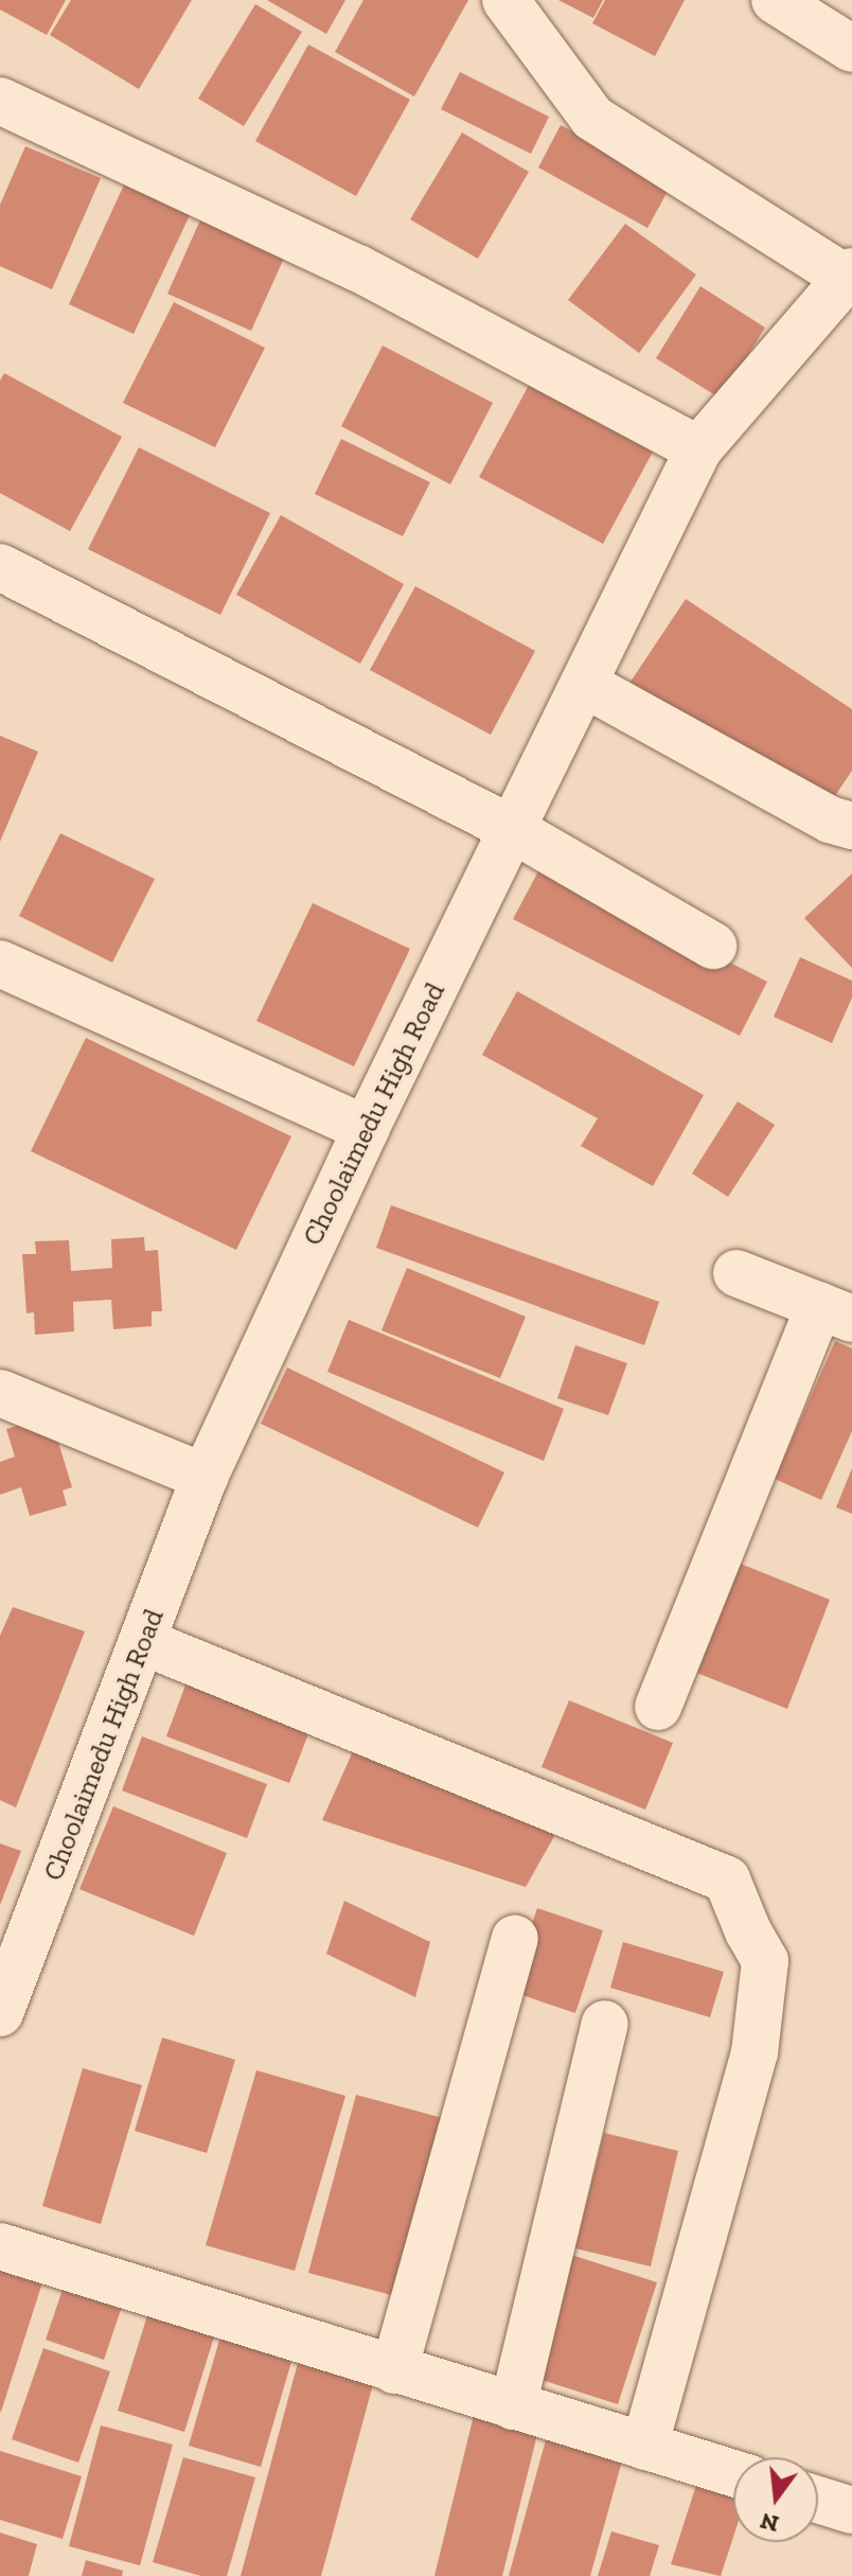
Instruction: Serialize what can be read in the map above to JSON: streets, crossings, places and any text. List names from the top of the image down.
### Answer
{
  "streets": {
    "street": ["Choolaimedu High Road"]
  },
  "north": "bottom"
}
